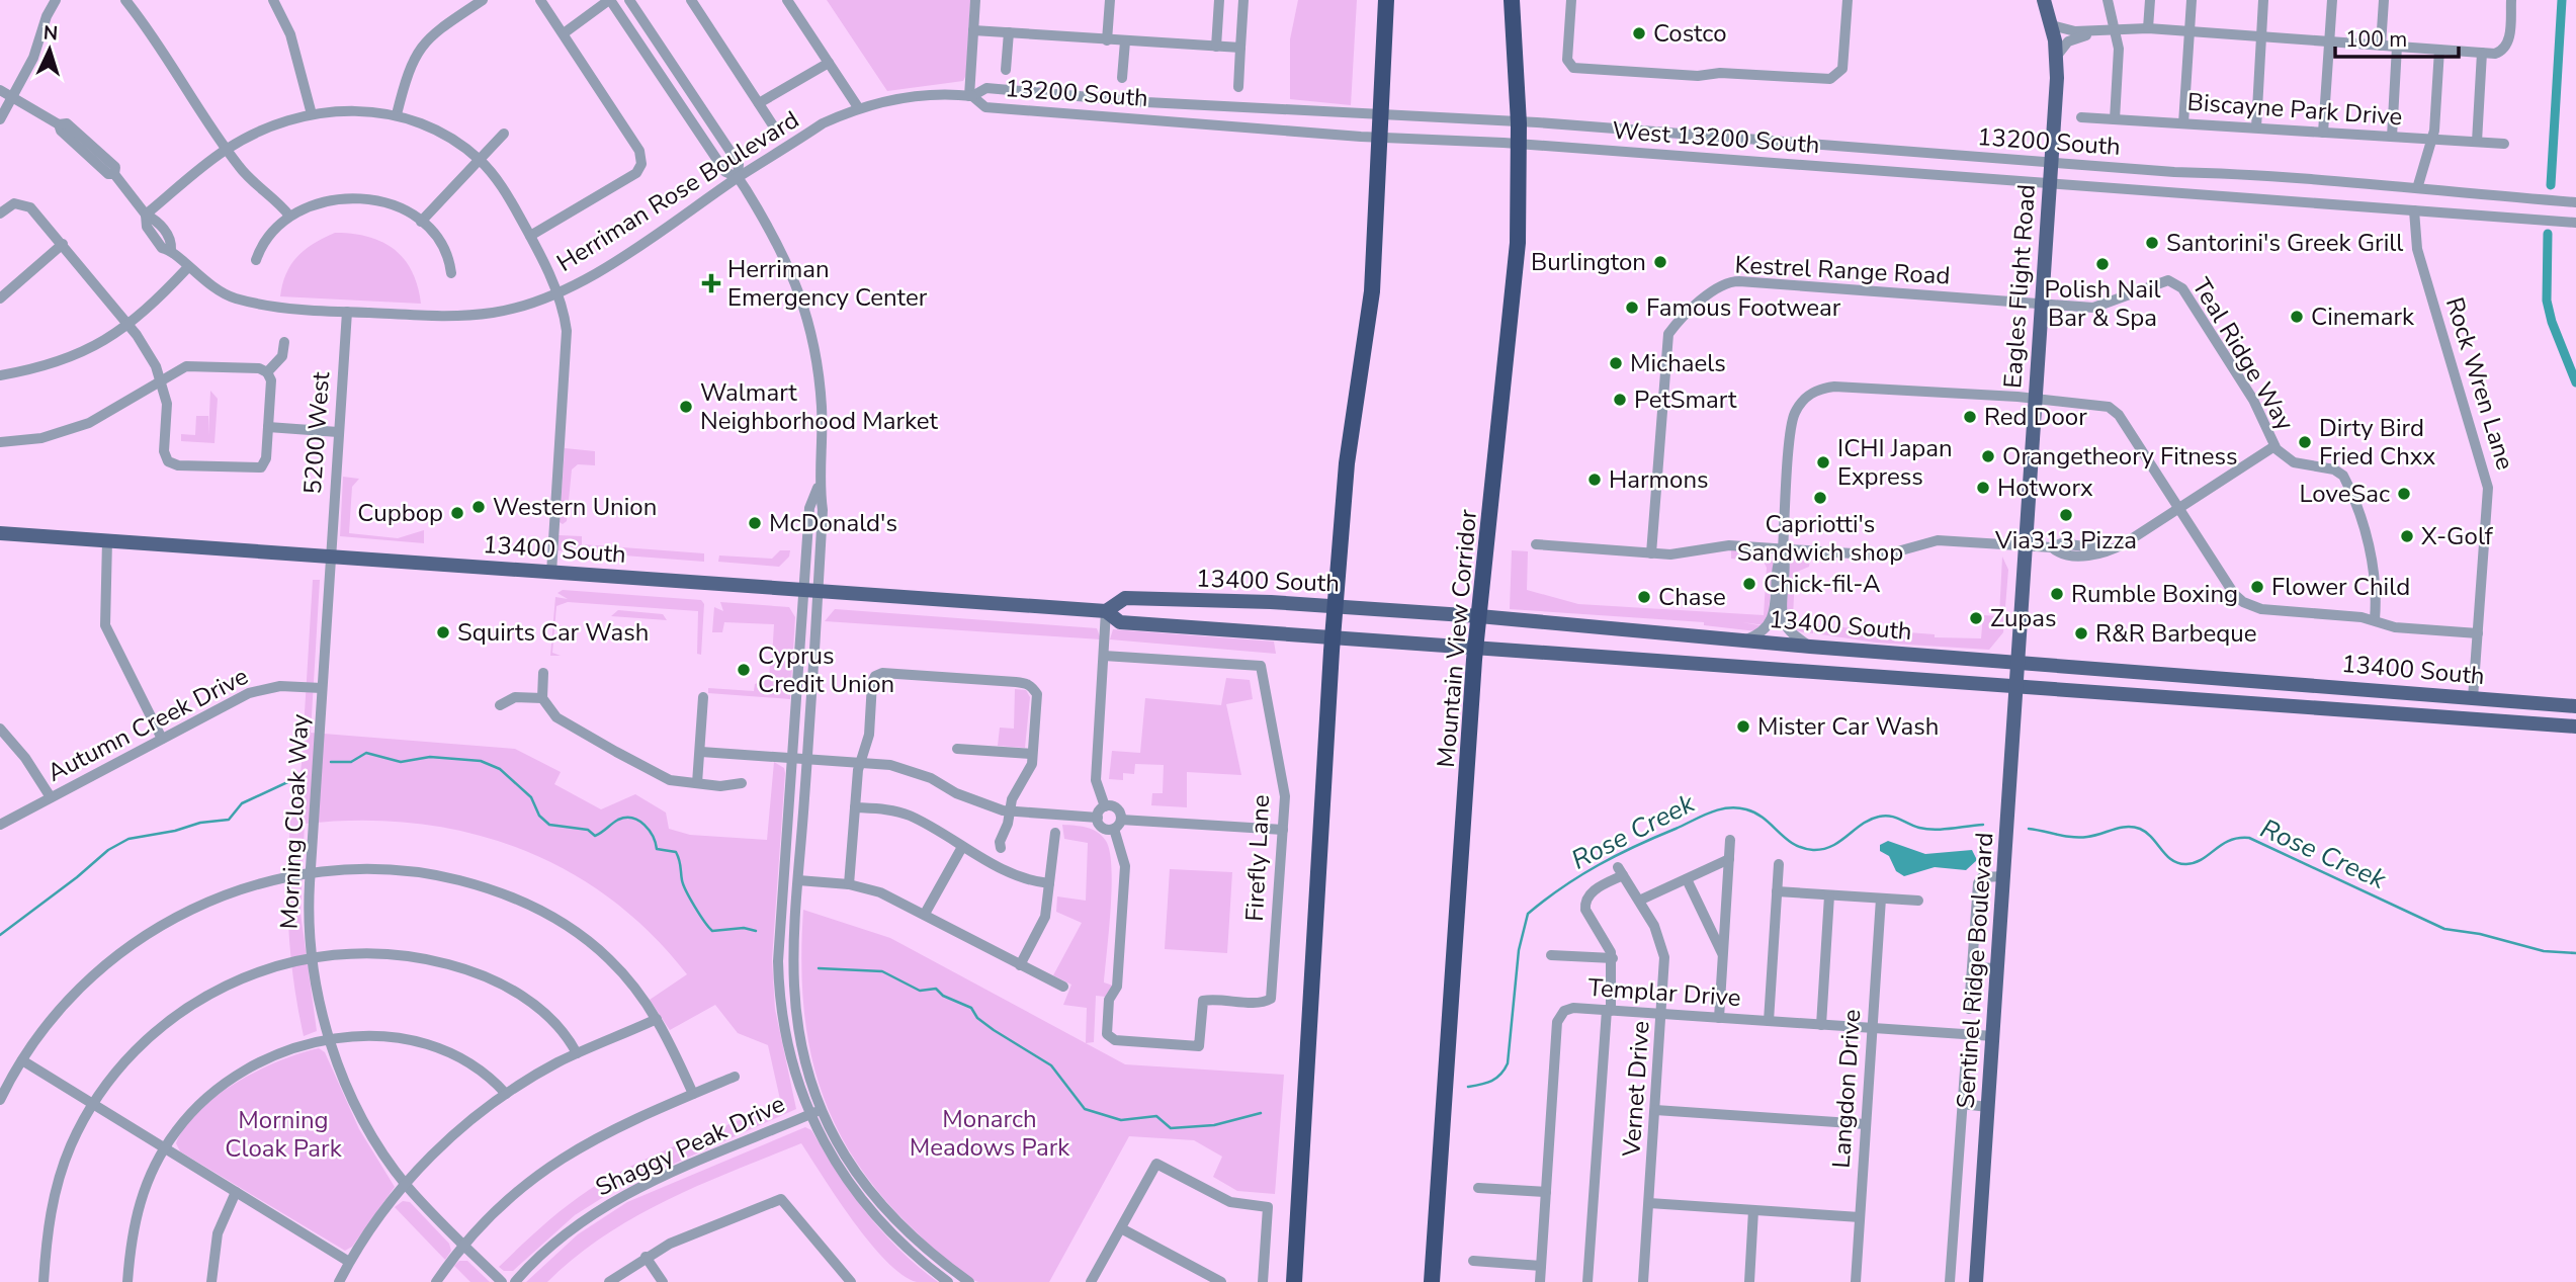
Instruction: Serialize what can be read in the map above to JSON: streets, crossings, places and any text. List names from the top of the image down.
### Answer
{
  "streets": {
    "highway": ["Mountain View Corridor"],
    "main road": ["Eagles Flight Road", "13400 South", "Sentinel Ridge Boulevard"],
    "street": [
      "13200 South",
      "Biscayne Park Drive",
      "West 13200 South",
      "Herriman Rose Boulevard",
      "Kestrel Range Road",
      "Teal Ridge Way",
      "Rock Wren Lane",
      "5200 West",
      "Autumn Creek Drive",
      "Morning Cloak Way",
      "Firefly Lane",
      "Templar Drive",
      "Vernet Drive",
      "Langdon Drive",
      "Shaggy Peak Drive"
    ]
  },
  "crossings": [
    ["13200 South", "West 13200 South"],
    ["13200 South", "Herriman Rose Boulevard"],
    ["13200 South", "Eagles Flight Road"],
    ["13200 South", "Rock Wren Lane"],
    ["13200 South", "Mountain View Corridor"],
    ["West 13200 South", "Eagles Flight Road"],
    ["West 13200 South", "Mountain View Corridor"],
    ["Herriman Rose Boulevard", "5200 West"],
    ["Kestrel Range Road", "Eagles Flight Road"],
    ["Kestrel Range Road", "Teal Ridge Way"],
    ["Eagles Flight Road", "Teal Ridge Way"],
    ["Eagles Flight Road", "13400 South"],
    ["Eagles Flight Road", "Sentinel Ridge Boulevard"],
    ["Rock Wren Lane", "13400 South"],
    ["5200 West", "13400 South"],
    ["5200 West", "Morning Cloak Way"],
    ["13400 South", "Mountain View Corridor"],
    ["13400 South", "Morning Cloak Way"],
    ["13400 South", "Sentinel Ridge Boulevard"],
    ["Autumn Creek Drive", "Morning Cloak Way"],
    ["Sentinel Ridge Boulevard", "Templar Drive"],
    ["Templar Drive", "Vernet Drive"],
    ["Templar Drive", "Langdon Drive"]
  ],
  "water": ["Rose Creek"],
  "parks": ["Monarch Meadows Park", "Morning Cloak Park"],
  "places": {
    "other": [
      "Costco",
      "Santorini's Greek Grill",
      "Burlington",
      "Polish Nail Bar & Spa",
      "Famous Footwear",
      "Cinemark",
      "Michaels",
      "PetSmart",
      "Walmart Neighborhood Market",
      "Red Door",
      "Dirty Bird Fried Chxx",
      "Orangetheory Fitness",
      "ICHI Japan Express",
      "Harmons",
      "Hotworx",
      "LoveSac",
      "Capriotti's Sandwich shop",
      "Western Union",
      "Cupbop",
      "Via313 Pizza",
      "McDonald's",
      "X-Golf",
      "Chick-fil-A",
      "Flower Child",
      "Rumble Boxing",
      "Chase",
      "Zupas",
      "Squirts Car Wash",
      "R&R Barbeque",
      "Cyprus Credit Union",
      "Mister Car Wash"
    ],
    "health": ["Herriman Emergency Center"]
  },
  "scale_bar": "100 m",
  "north": "top"
}
